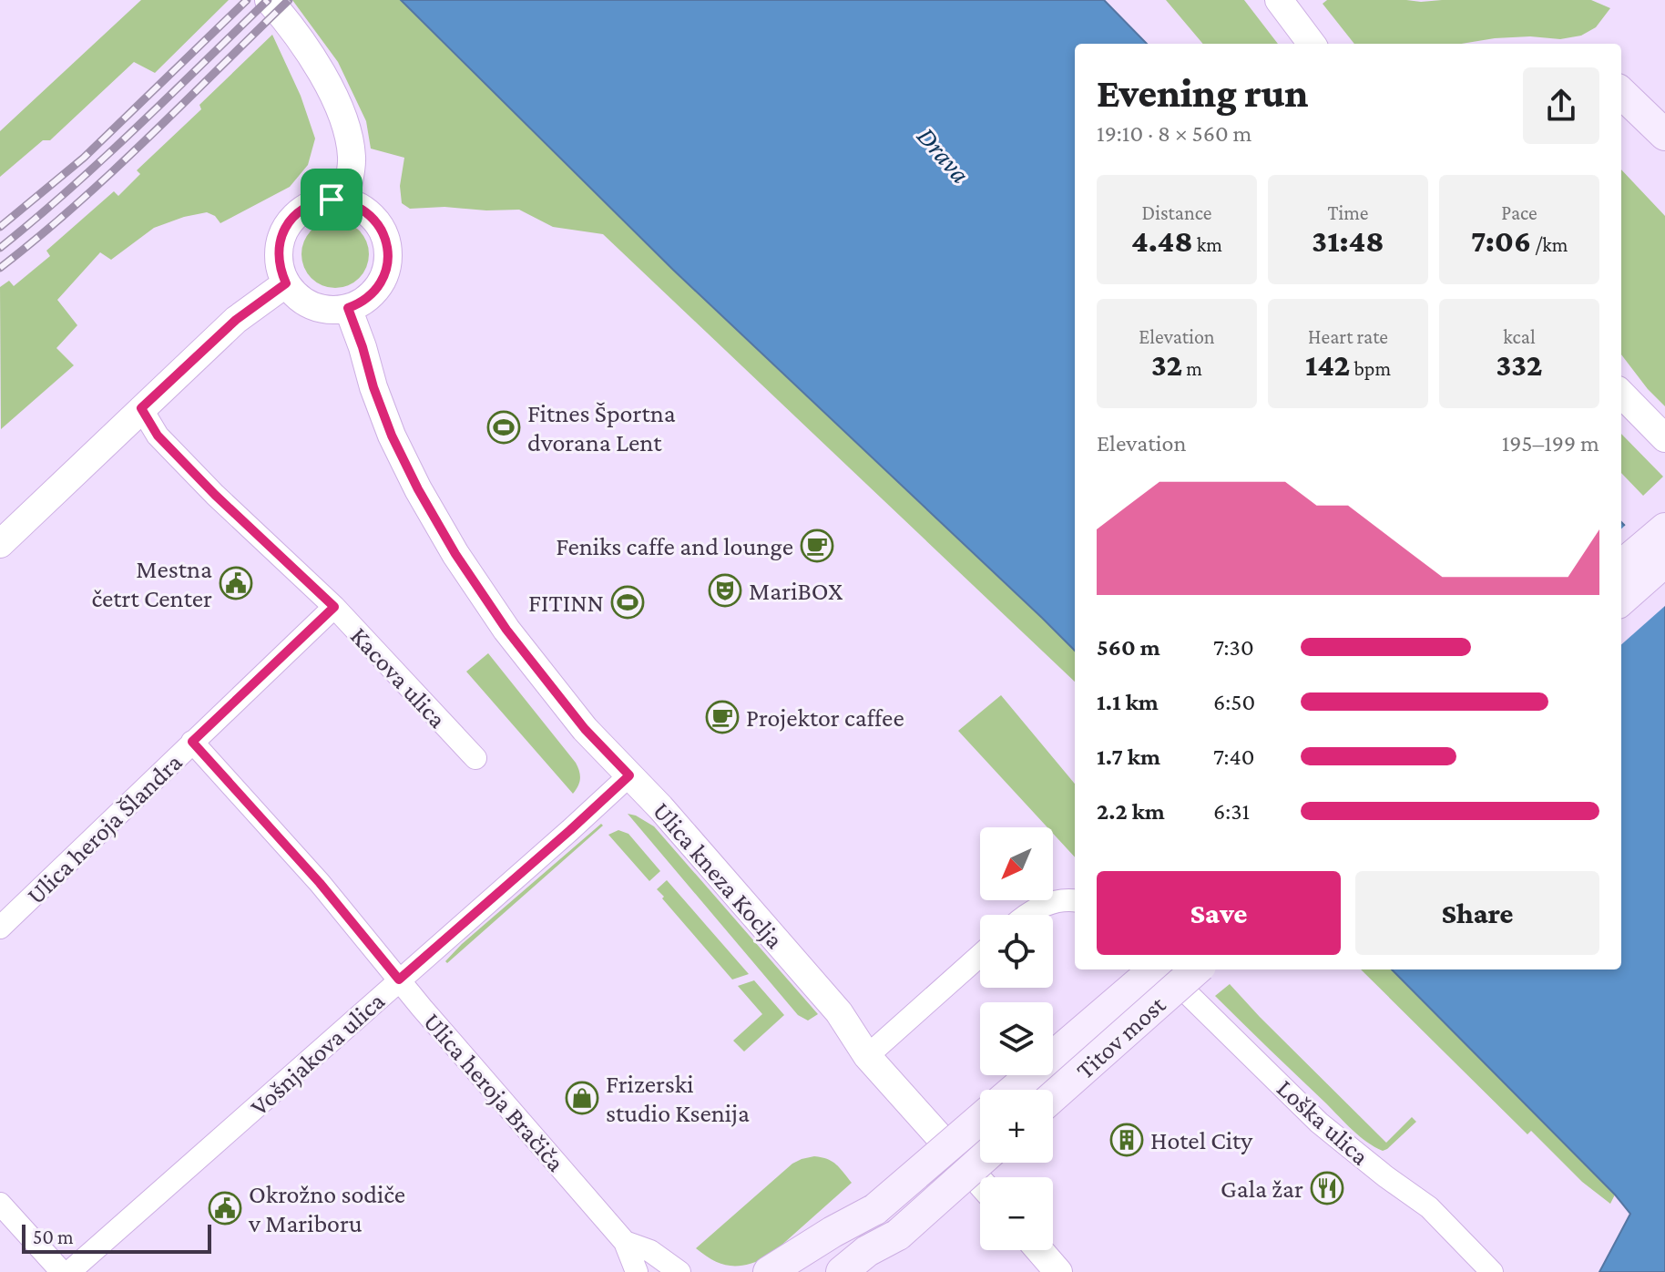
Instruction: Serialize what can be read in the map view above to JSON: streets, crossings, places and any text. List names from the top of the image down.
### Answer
{
  "streets": {
    "main road": ["Titov most"],
    "street": [
      "Kacova ulica",
      "Ulica heroja Šlandra",
      "Ulica kneza Koclja",
      "Vošnjakova ulica",
      "Ulica heroja Bračiča",
      "Loška ulica"
    ]
  },
  "crossings": [
    ["Kacova ulica", "Ulica heroja Šlandra"],
    ["Ulica heroja Šlandra", "Ulica heroja Bračiča"],
    ["Ulica kneza Koclja", "Vošnjakova ulica"],
    ["Vošnjakova ulica", "Ulica heroja Bračiča"]
  ],
  "water": ["Drava"],
  "places": {
    "sports": ["Fitnes Športna dvorana Lent", "FITINN"],
    "cafe": ["Feniks caffe and lounge", "Projektor caffee"],
    "public building": ["Mestna četrt Center", "Okrožno sodiče v Mariboru"],
    "theatre": ["MariBOX"],
    "shop": ["Frizerski studio Ksenija"],
    "building": ["Hotel City"],
    "restaurant": ["Gala žar"]
  },
  "scale_bar": "50 m",
  "north": "bottom left",
  "page": {
    "heading": ["Evening run", "19:10 · 8 × 560 m"],
    "stats": [
      ["Distance", "4.48 km"],
      ["Time", "31:48"],
      ["Pace", "7:06 /km"],
      ["Elevation", "32 m"],
      ["Heart rate", "142 bpm"],
      ["kcal", "332"]
    ],
    "chart": ["Elevation", "195–199 m"],
    "list": [
      {
        "name": "560 m",
        "note": "7:30"
      },
      {
        "name": "1.1 km",
        "note": "6:50"
      },
      {
        "name": "1.7 km",
        "note": "7:40"
      },
      {
        "name": "2.2 km",
        "note": "6:31"
      }
    ],
    "map_buttons": ["+", "−"],
    "buttons": ["Save", "Share"],
    "scale": "50 m"
  }
}
